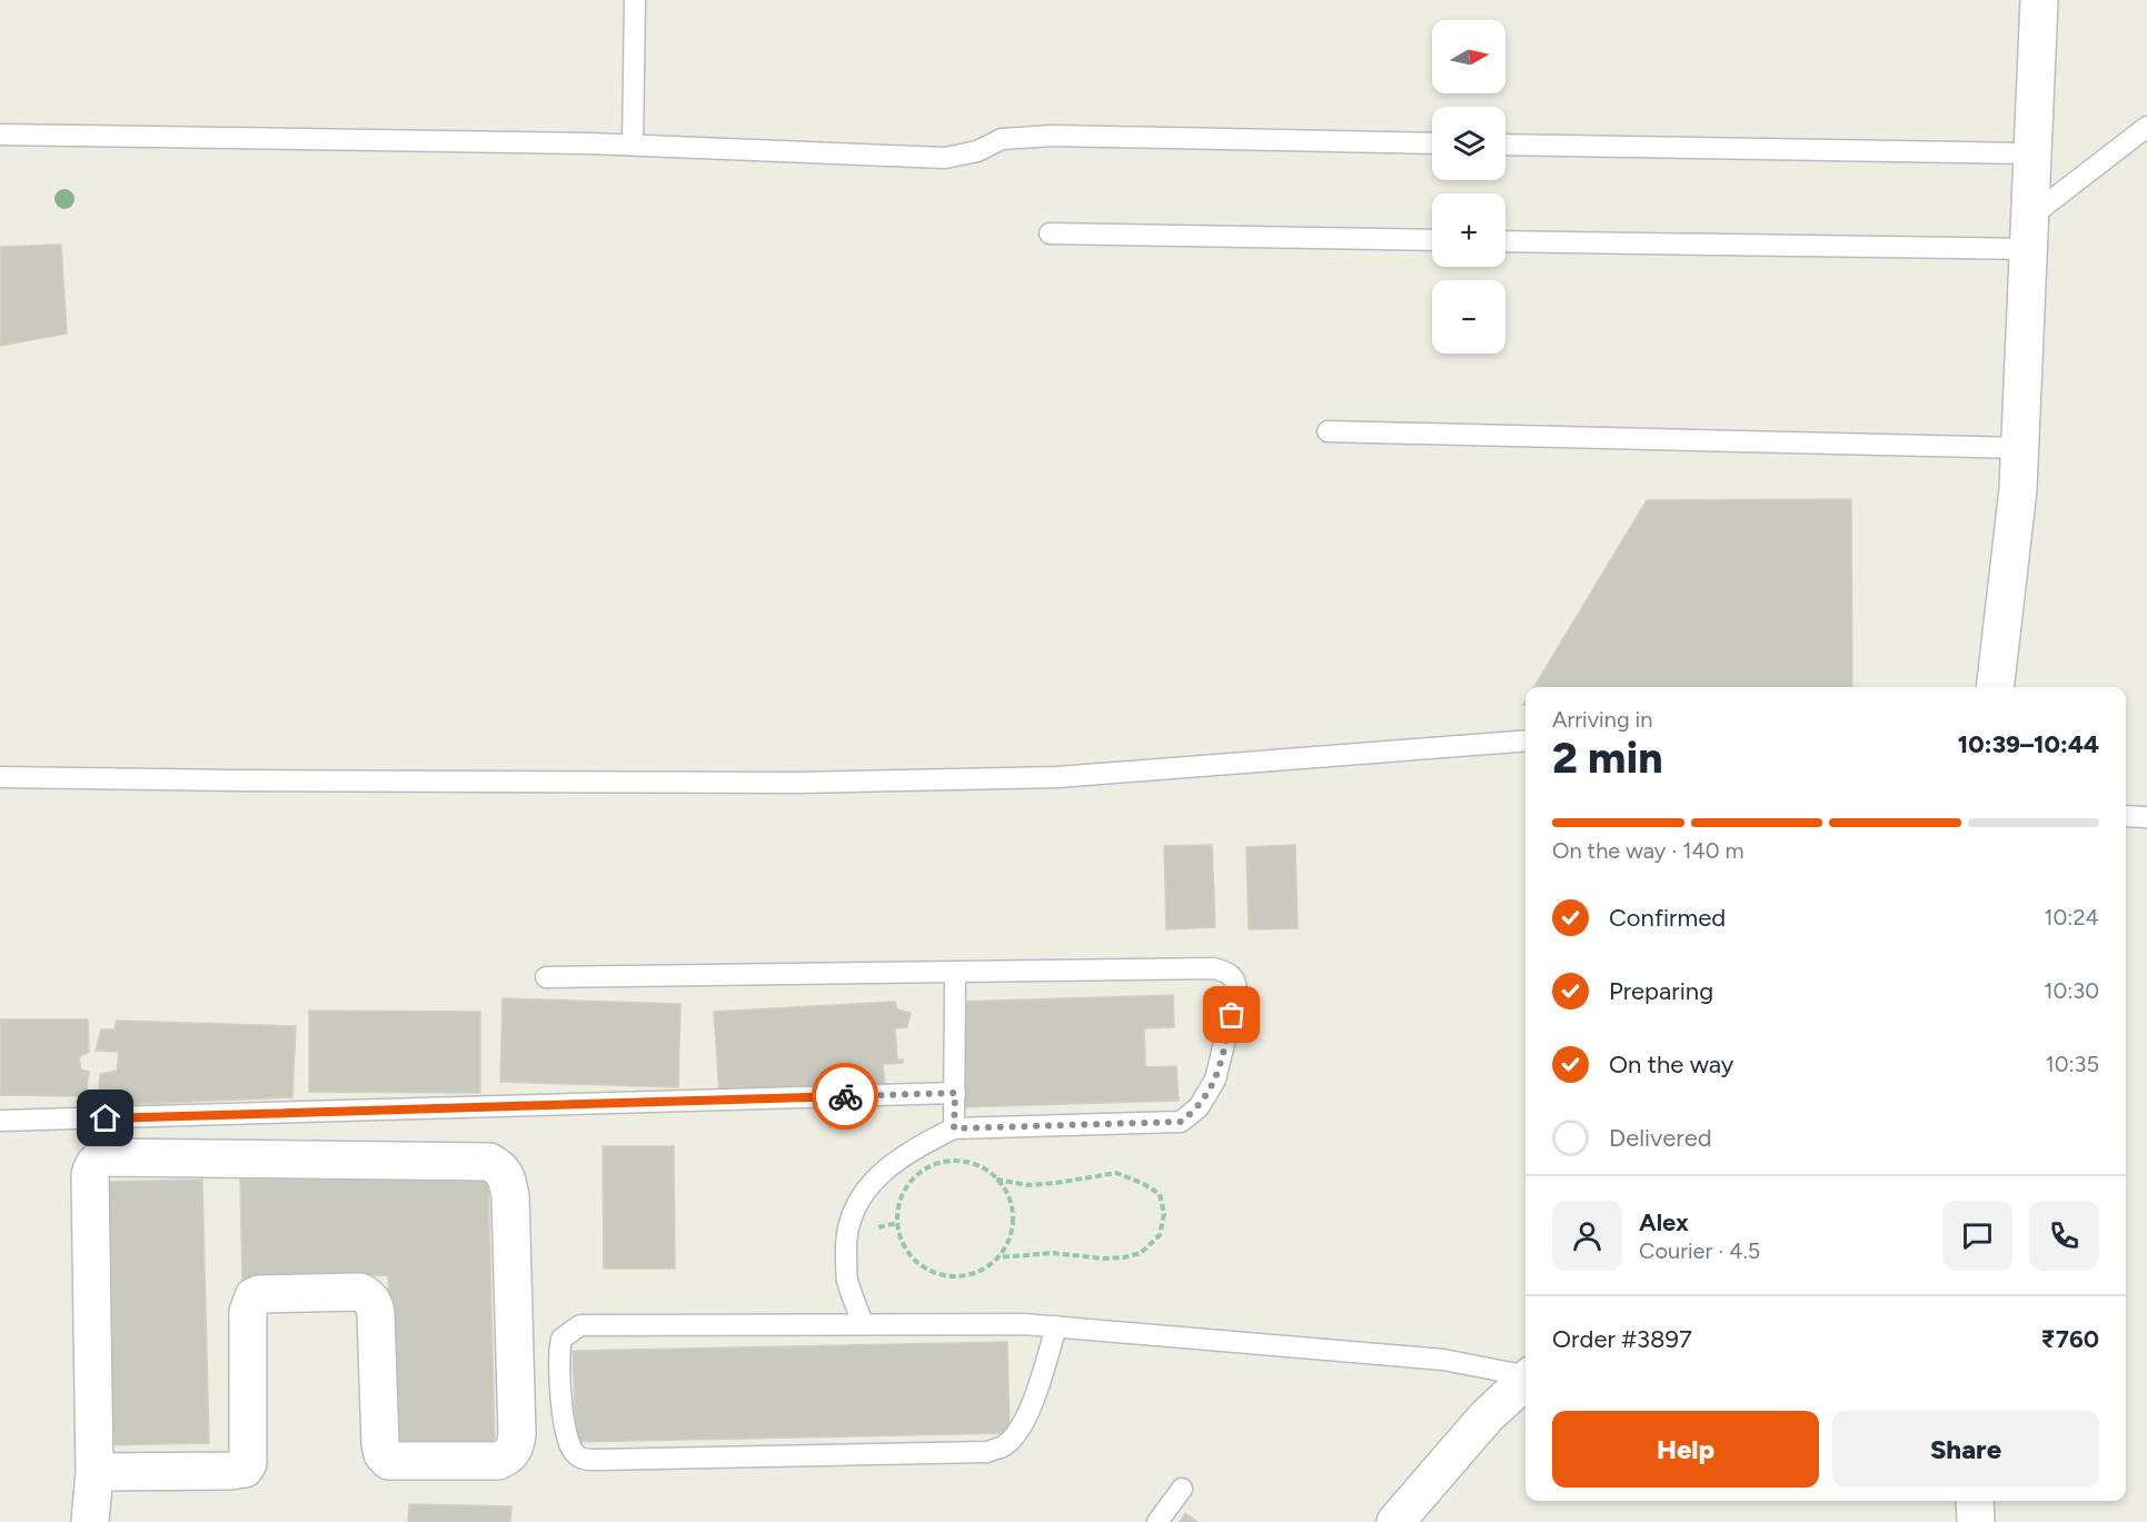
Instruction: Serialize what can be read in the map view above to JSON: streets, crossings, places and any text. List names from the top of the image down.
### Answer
{
  "north": "right",
  "page": {
    "map_buttons": ["+", "−"],
    "heading": ["2 min", "Arriving in", "10:39–10:44"],
    "panel": [
      "Alex",
      "Courier · 4.5",
      "Order #3897",
      "₹760"
    ],
    "bar": "On the way · 140 m",
    "list": [
      ["Confirmed", "10:24"],
      ["Preparing", "10:30"],
      ["On the way", "10:35"],
      "Delivered"
    ],
    "buttons": ["Help", "Share"]
  }
}
